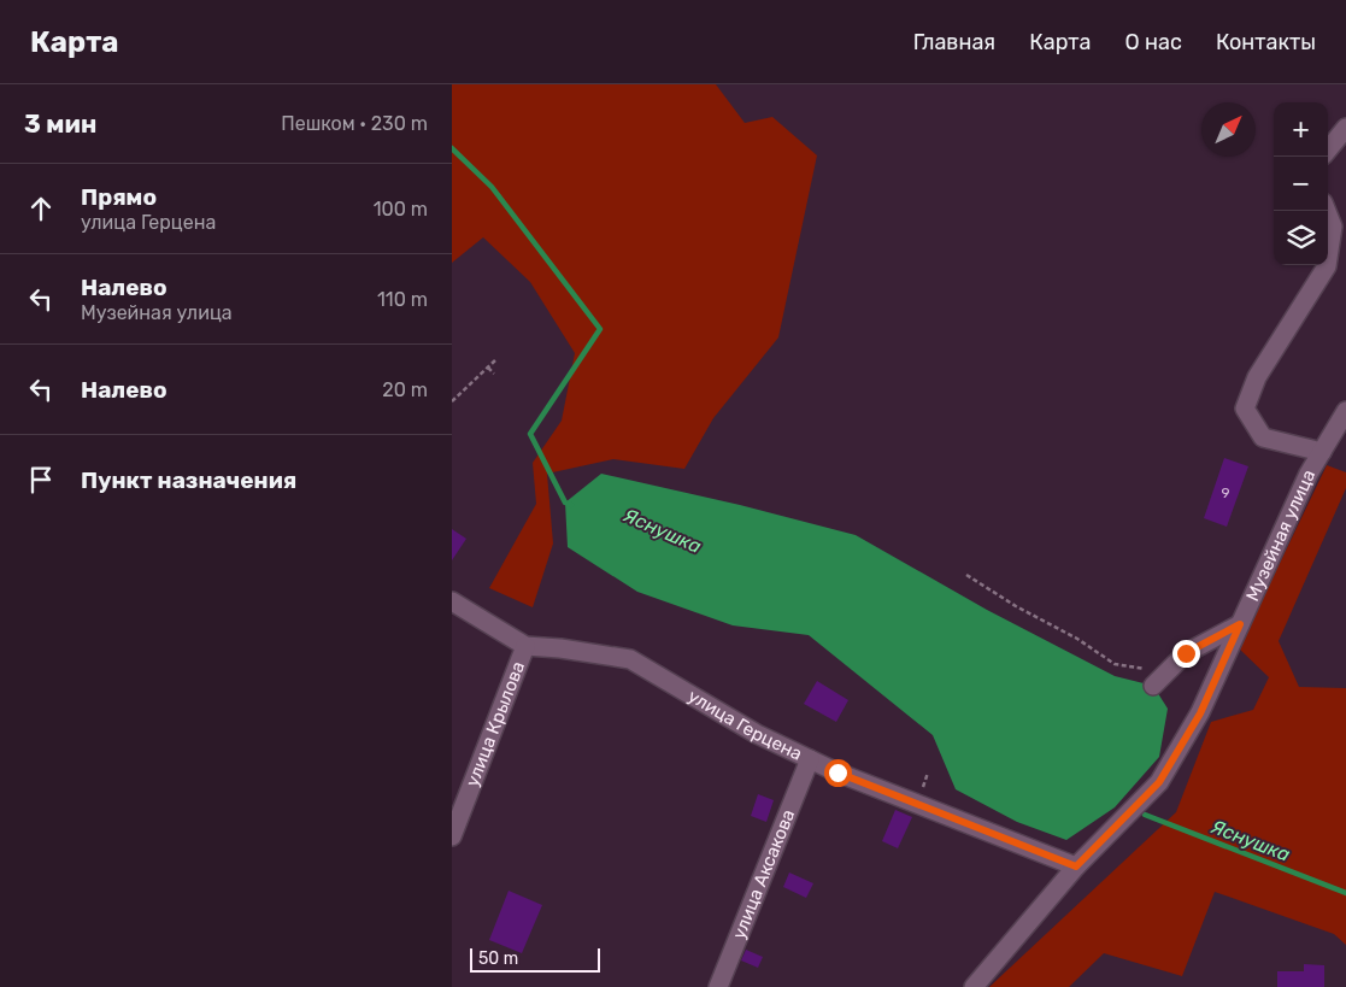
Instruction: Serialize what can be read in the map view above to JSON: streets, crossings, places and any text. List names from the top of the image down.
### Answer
{
  "streets": {
    "street": [
      "Музейная улица",
      "улица Крылова",
      "улица Герцена",
      "улица Аксакова"
    ]
  },
  "crossings": [
    ["Музейная улица", "улица Герцена"],
    ["улица Крылова", "улица Герцена"],
    ["улица Герцена", "улица Аксакова"]
  ],
  "water": ["Яснушка"],
  "house_numbers": ["9"],
  "scale_bar": "50 m",
  "north": "top right",
  "page": {
    "header": "Карта",
    "nav": [
      "Главная",
      "Карта",
      "О нас",
      "Контакты"
    ],
    "heading": ["3 мин", "Пешком · 230 m"],
    "map_buttons": ["+", "−"],
    "list": [
      ["Прямо", "улица Герцена", "100 m"],
      ["Налево", "Музейная улица", "110 m"],
      ["Налево", "20 m"],
      "Пункт назначения"
    ],
    "scale": "50 m"
  }
}
